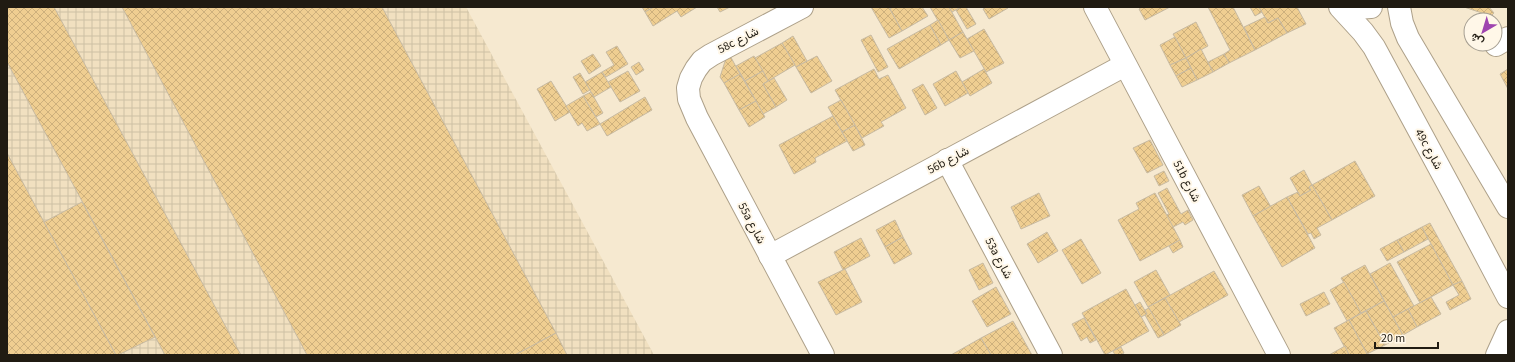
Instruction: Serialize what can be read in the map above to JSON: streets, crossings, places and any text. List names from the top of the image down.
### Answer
{
  "streets": {
    "street": [
      "58c شارع",
      "49c شارع",
      "56b شارع",
      "51b شارع",
      "55a شارع",
      "53a شارع"
    ]
  },
  "crossings": [
    ["58c شارع", "55a شارع"],
    ["56b شارع", "51b شارع"],
    ["56b شارع", "55a شارع"],
    ["56b شارع", "53a شارع"]
  ],
  "scale_bar": "20 m",
  "north": "bottom left"
}
